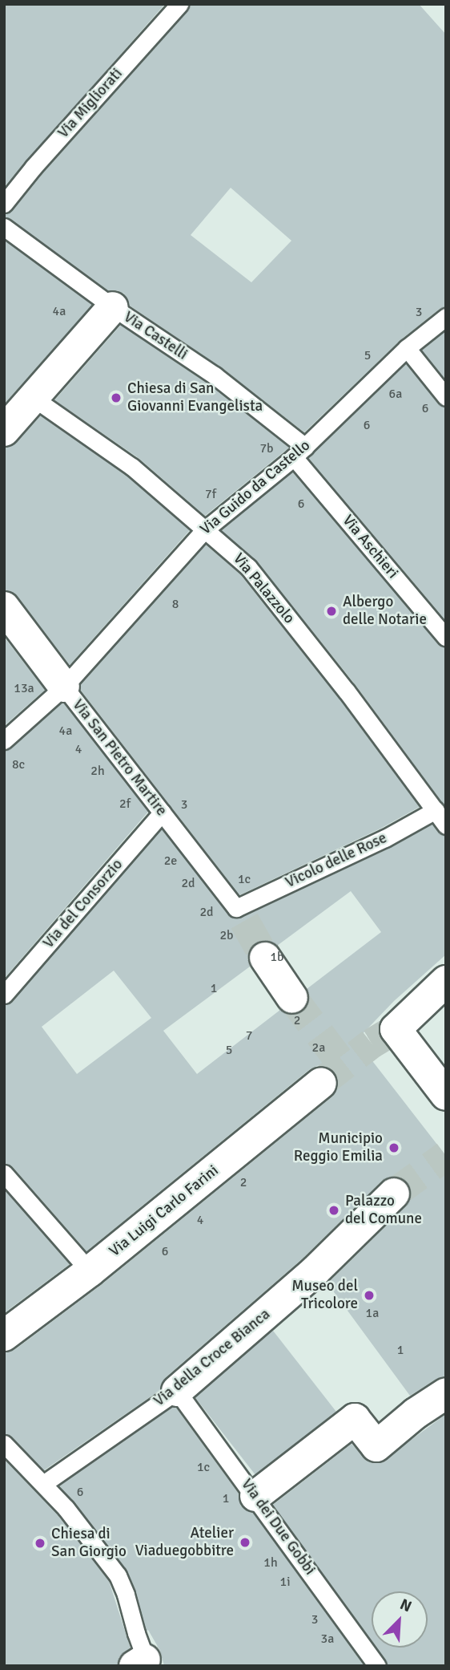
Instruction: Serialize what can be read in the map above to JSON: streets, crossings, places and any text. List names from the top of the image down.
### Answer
{
  "streets": {
    "street": ["Via San Pietro Martire", "Via Luigi Carlo Farini", "Via della Croce Bianca"],
    "lane": [
      "Via Migliorati",
      "Via Castelli",
      "Via Guido da Castello",
      "Via Aschieri",
      "Via Palazzolo",
      "Vicolo delle Rose",
      "Via del Consorzio",
      "Via dei Due Gobbi"
    ]
  },
  "crossings": [
    ["Via Castelli", "Via Guido da Castello"],
    ["Via Castelli", "Via Aschieri"],
    ["Via Guido da Castello", "Via Aschieri"],
    ["Via Guido da Castello", "Via Palazzolo"],
    ["Via Guido da Castello", "Via San Pietro Martire"],
    ["Via Palazzolo", "Vicolo delle Rose"],
    ["Via San Pietro Martire", "Vicolo delle Rose"],
    ["Via San Pietro Martire", "Via del Consorzio"],
    ["Via della Croce Bianca", "Via dei Due Gobbi"]
  ],
  "places": [
    "Chiesa di San Giovanni Evangelista",
    "Albergo delle Notarie",
    "Municipio Reggio Emilia",
    "Palazzo del Comune",
    "Museo del Tricolore",
    "Atelier Viaduegobbitre",
    "Chiesa di San Giorgio"
  ],
  "house_numbers": [
    "4a",
    "3",
    "5",
    "6a",
    "6",
    "6",
    "7b",
    "7f",
    "6",
    "8",
    "13a",
    "4a",
    "4",
    "8c",
    "2h",
    "2f",
    "3",
    "2e",
    "1c",
    "2d",
    "2d",
    "2b",
    "1b",
    "1",
    "2",
    "7",
    "2a",
    "5",
    "2",
    "4",
    "6",
    "1a",
    "1",
    "1c",
    "6",
    "1",
    "1h",
    "1i",
    "3",
    "3a"
  ],
  "north": "top right"
}
